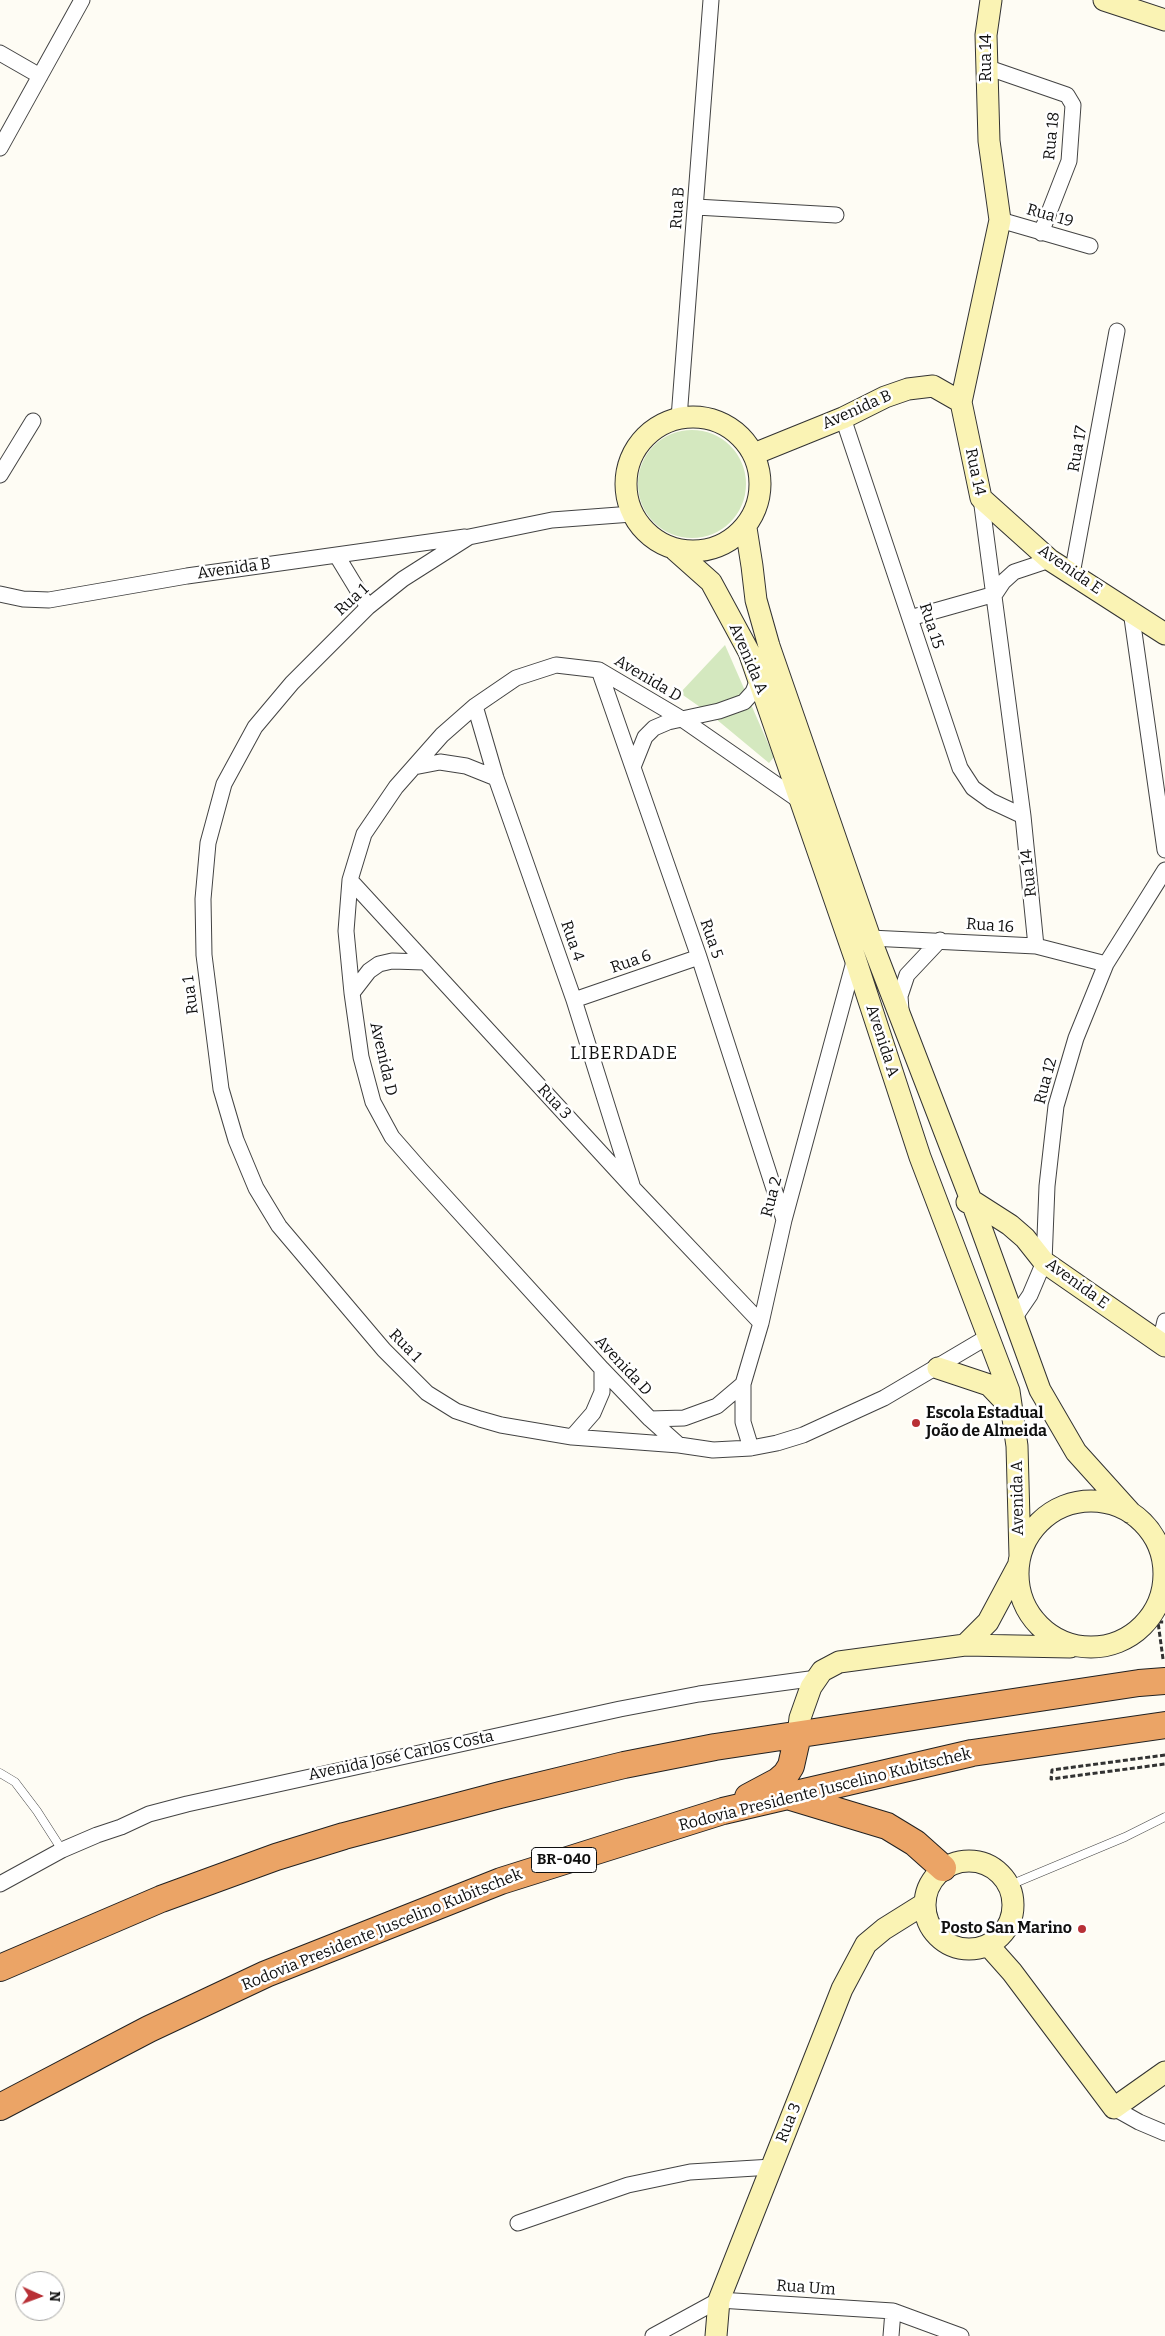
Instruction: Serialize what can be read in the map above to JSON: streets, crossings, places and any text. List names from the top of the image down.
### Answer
{
  "streets": {
    "highway": ["Rodovia Presidente Juscelino Kubitschek", "BR-040"],
    "street": [
      "Rua 14",
      "Rua 18",
      "Rua B",
      "Rua 19",
      "Avenida B",
      "Rua 17",
      "Avenida E",
      "Rua 1",
      "Rua 15",
      "Avenida A",
      "Avenida D",
      "Rua 16",
      "Rua 5",
      "Rua 4",
      "Rua 6",
      "Rua 12",
      "Rua 3",
      "Rua 2",
      "Avenida José Carlos Costa",
      "Rua Um"
    ]
  },
  "crossings": [
    ["Rua 14", "Rua 18"],
    ["Rua 14", "Rua 19"],
    ["Rua 14", "Avenida B"],
    ["Rua 14", "Avenida E"],
    ["Rua 14", "Rua 15"],
    ["Rua 14", "Rua 16"],
    ["Rua 18", "Rua 19"],
    ["Rua B", "Avenida B"],
    ["Rua B", "Rua 1"],
    ["Rua B", "Avenida A"],
    ["Avenida B", "Rua 1"],
    ["Avenida B", "Rua 15"],
    ["Avenida B", "Avenida A"],
    ["Rua 17", "Avenida E"],
    ["Avenida E", "Avenida A"],
    ["Avenida E", "Rua 12"],
    ["Rua 1", "Avenida A"],
    ["Rua 1", "Avenida D"],
    ["Avenida A", "Avenida D"],
    ["Avenida A", "Rua 16"],
    ["Avenida A", "Rua 12"],
    ["Avenida A", "Rua 2"],
    ["Avenida D", "Rua 5"],
    ["Avenida D", "Rua 4"],
    ["Avenida D", "Rua 3"],
    ["Rua 16", "Rua 12"],
    ["Rua 5", "Rua 6"],
    ["Rua 5", "Rua 2"],
    ["Rua 4", "Rua 6"],
    ["Rua 4", "Rua 3"],
    ["Rua 3", "Rua 2"],
    ["Rua 3", "Rua Um"]
  ],
  "districts": ["LIBERDADE"],
  "places": ["Escola Estadual João de Almeida", "Posto San Marino"],
  "north": "right"
}
